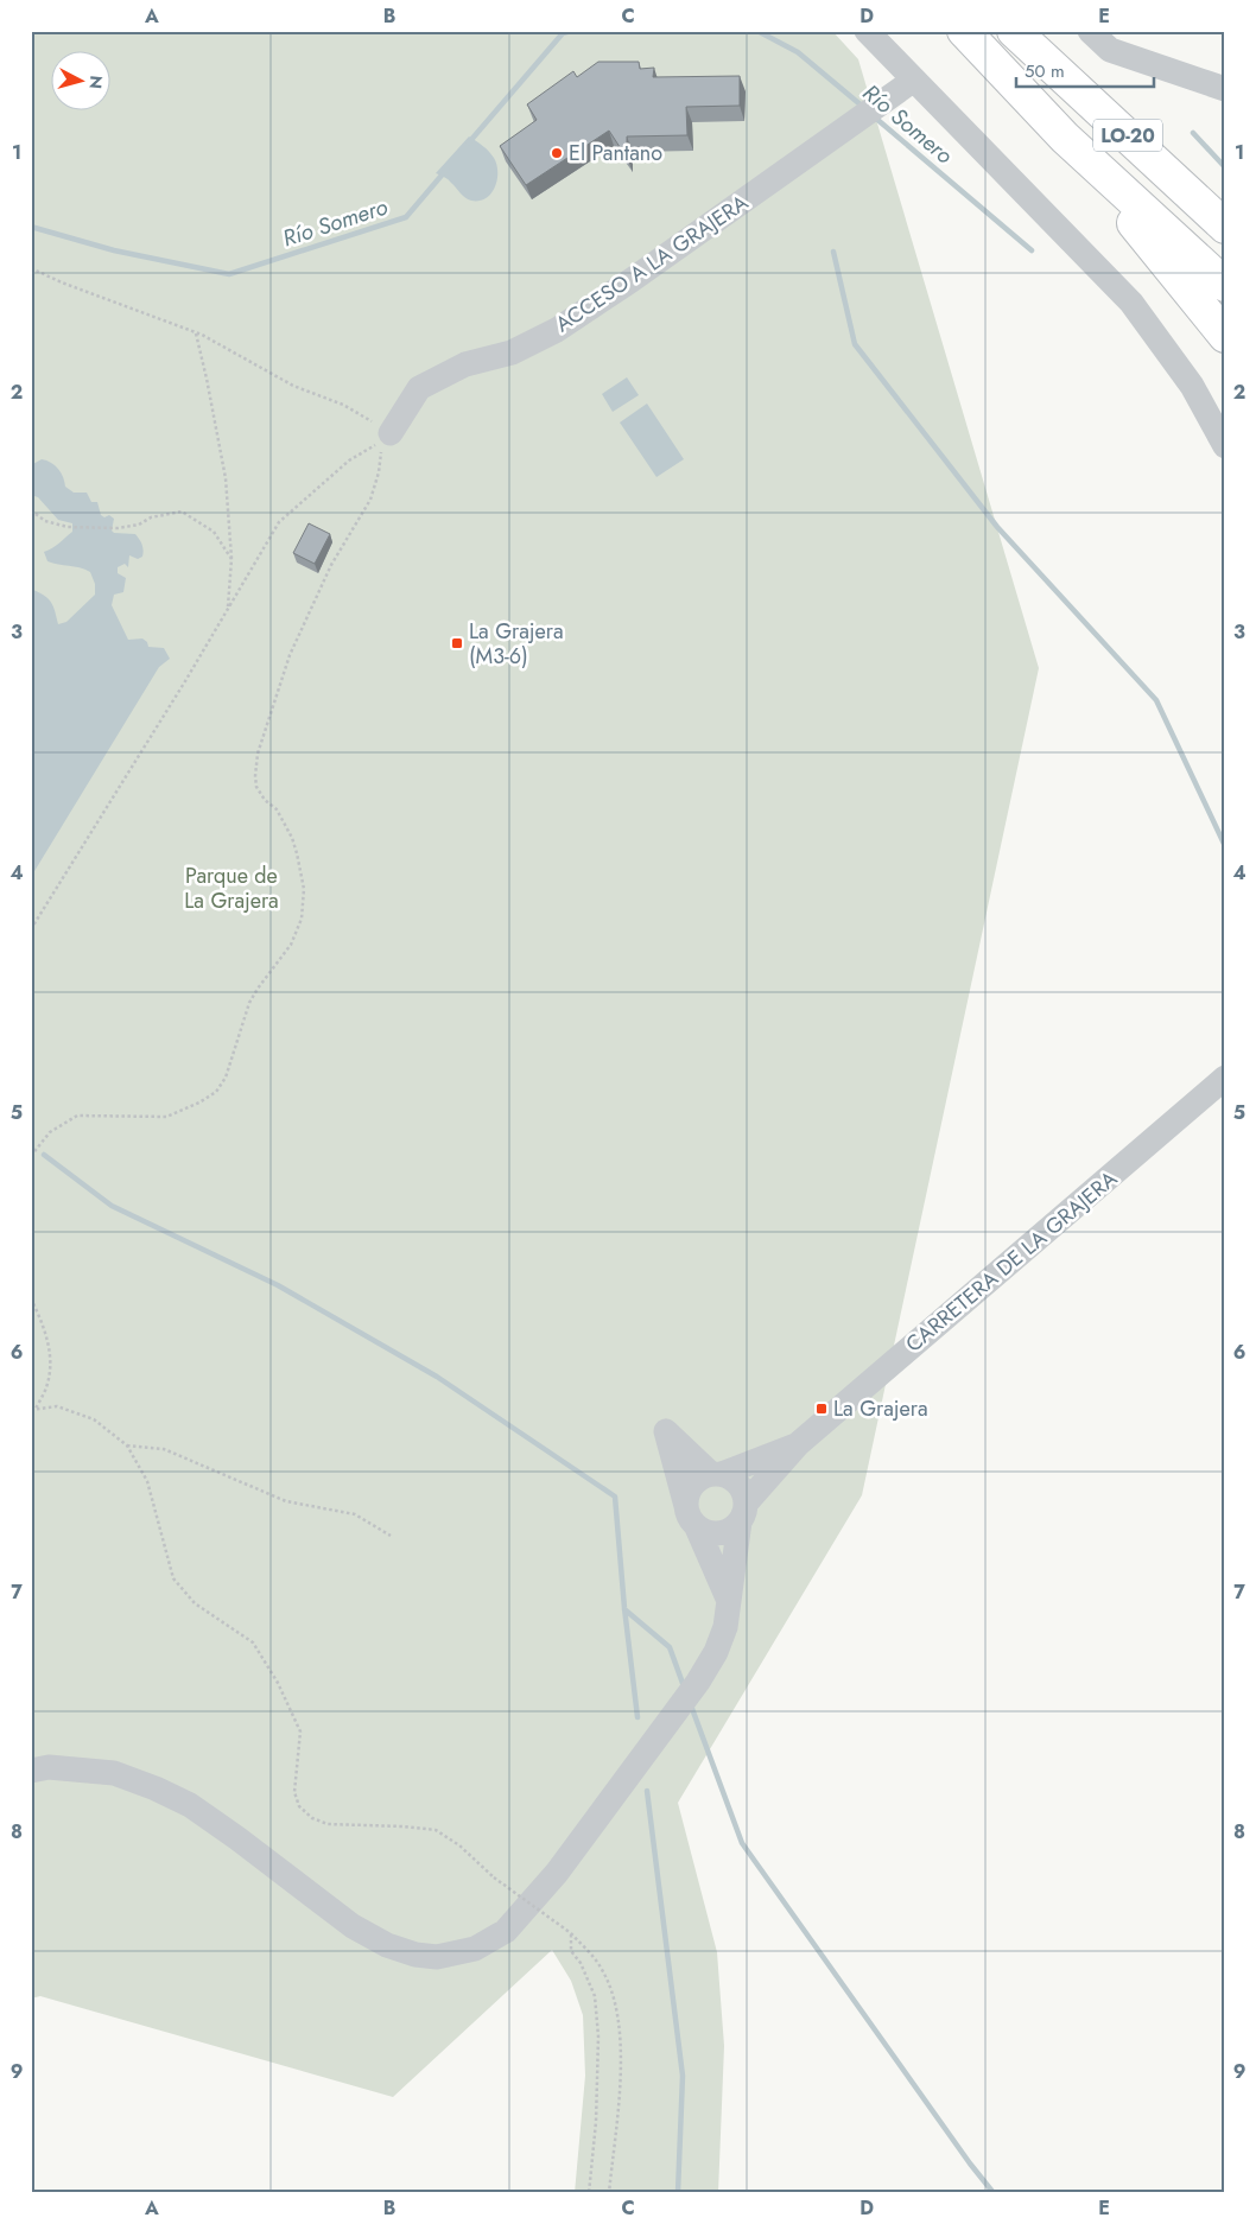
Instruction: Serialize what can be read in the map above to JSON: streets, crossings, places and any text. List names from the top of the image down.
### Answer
{
  "streets": {
    "highway": ["LO-20"],
    "street": ["ACCESO A LA GRAJERA", "CARRETERA DE LA GRAJERA"]
  },
  "water": ["Río Somero"],
  "parks": ["Parque de La Grajera"],
  "places": {
    "other": ["El Pantano"],
    "transit": ["La Grajera (M3-6)", "La Grajera"]
  },
  "scale_bar": "50 m",
  "north": "right",
  "grid": {
    "columns": [
      "A",
      "B",
      "C",
      "D",
      "E"
    ],
    "rows": [
      "1",
      "2",
      "3",
      "4",
      "5",
      "6",
      "7",
      "8",
      "9"
    ]
  }
}
